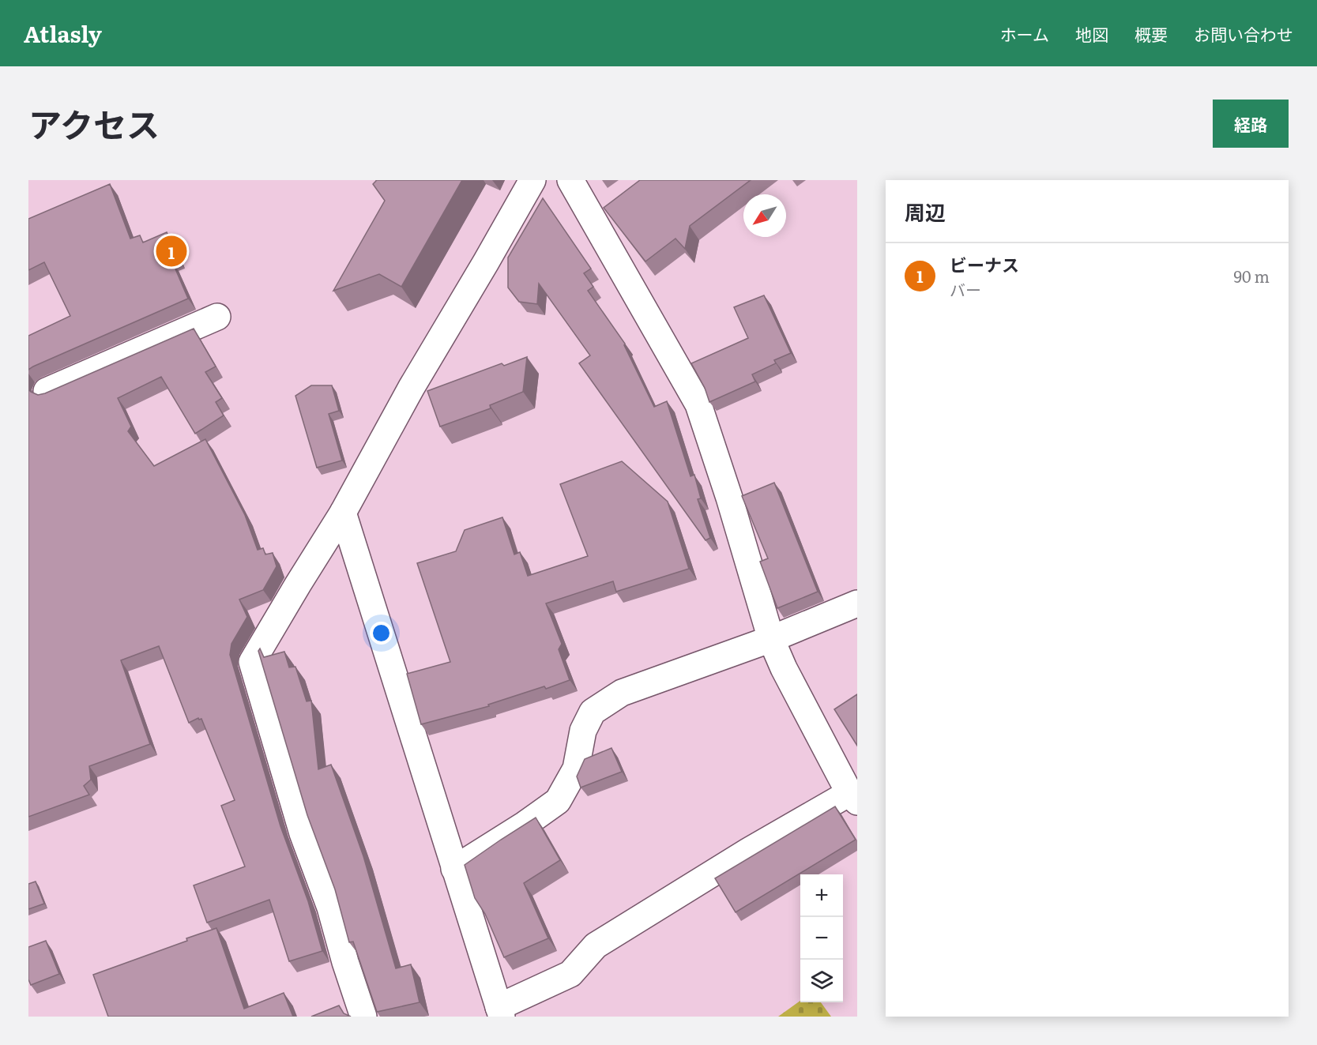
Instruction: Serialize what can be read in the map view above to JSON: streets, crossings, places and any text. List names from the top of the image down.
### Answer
{
  "north": "bottom left",
  "page": {
    "header": "Atlasly",
    "nav": [
      "ホーム",
      "地図",
      "概要",
      "お問い合わせ"
    ],
    "title": "アクセス",
    "buttons": "経路",
    "heading": "周辺",
    "pins": "1",
    "list": [
      {
        "mark": "1",
        "name": "ビーナス",
        "note": "バー",
        "value": "90 m"
      }
    ],
    "map_buttons": ["+", "−"]
  }
}
